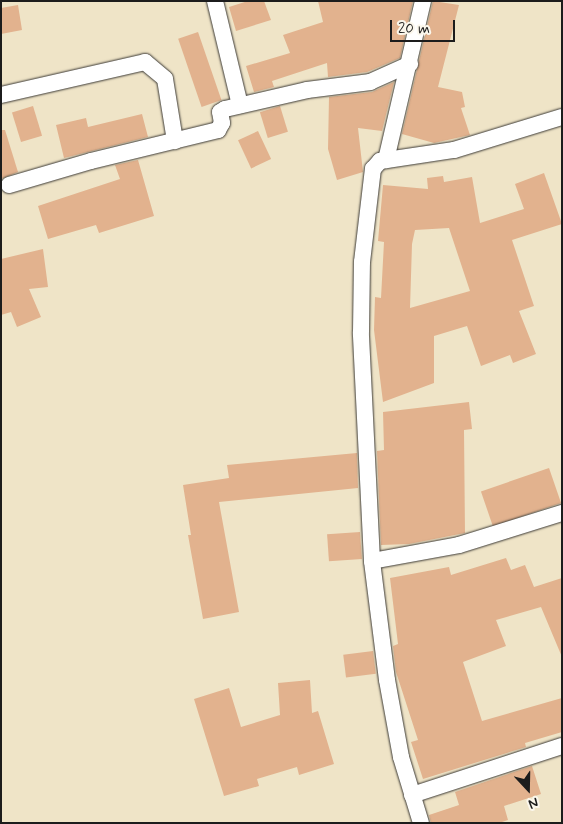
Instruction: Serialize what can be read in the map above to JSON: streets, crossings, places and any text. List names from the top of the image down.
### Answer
{
  "scale_bar": "20 m",
  "north": "bottom"
}
